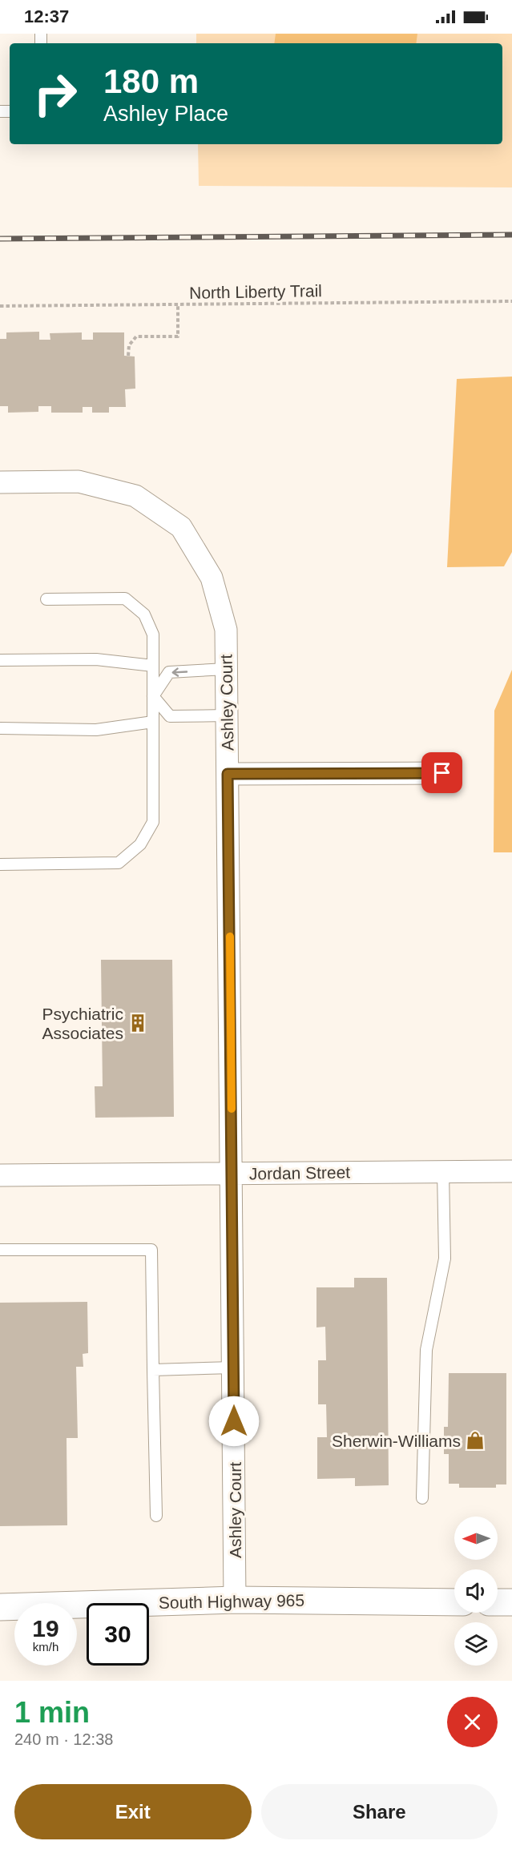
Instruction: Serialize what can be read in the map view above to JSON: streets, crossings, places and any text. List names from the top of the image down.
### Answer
{
  "streets": {
    "street": ["Ashley Court", "Jordan Street", "South Highway 965"],
    "path": ["North Liberty Trail"]
  },
  "crossings": [
    ["Ashley Court", "Jordan Street"],
    ["Ashley Court", "South Highway 965"]
  ],
  "places": {
    "building": ["Psychiatric Associates"],
    "shop": ["Sherwin-Williams"]
  },
  "north": "left",
  "page": {
    "status": "12:37",
    "turn": ["180 m", "Ashley Place"],
    "speed": "19 km/h",
    "limit": "30",
    "heading": ["1 min", "240 m · 12:38"],
    "buttons": ["Exit", "Share"]
  }
}
